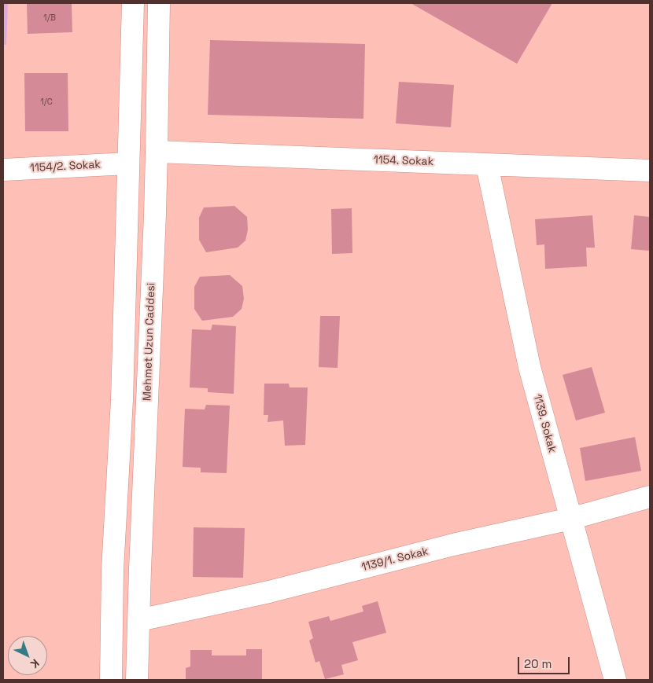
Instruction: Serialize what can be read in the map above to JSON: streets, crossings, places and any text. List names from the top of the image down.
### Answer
{
  "streets": {
    "street": [
      "1154. Sokak",
      "1154/2. Sokak",
      "Mehmet Uzun Caddesi",
      "1139. Sokak",
      "1139/1. Sokak"
    ]
  },
  "crossings": [
    ["1154. Sokak", "Mehmet Uzun Caddesi"],
    ["1154. Sokak", "1139. Sokak"],
    ["Mehmet Uzun Caddesi", "1139/1. Sokak"],
    ["1139. Sokak", "1139/1. Sokak"]
  ],
  "house_numbers": ["1/B", "1/C"],
  "scale_bar": "20 m",
  "north": "bottom right"
}
